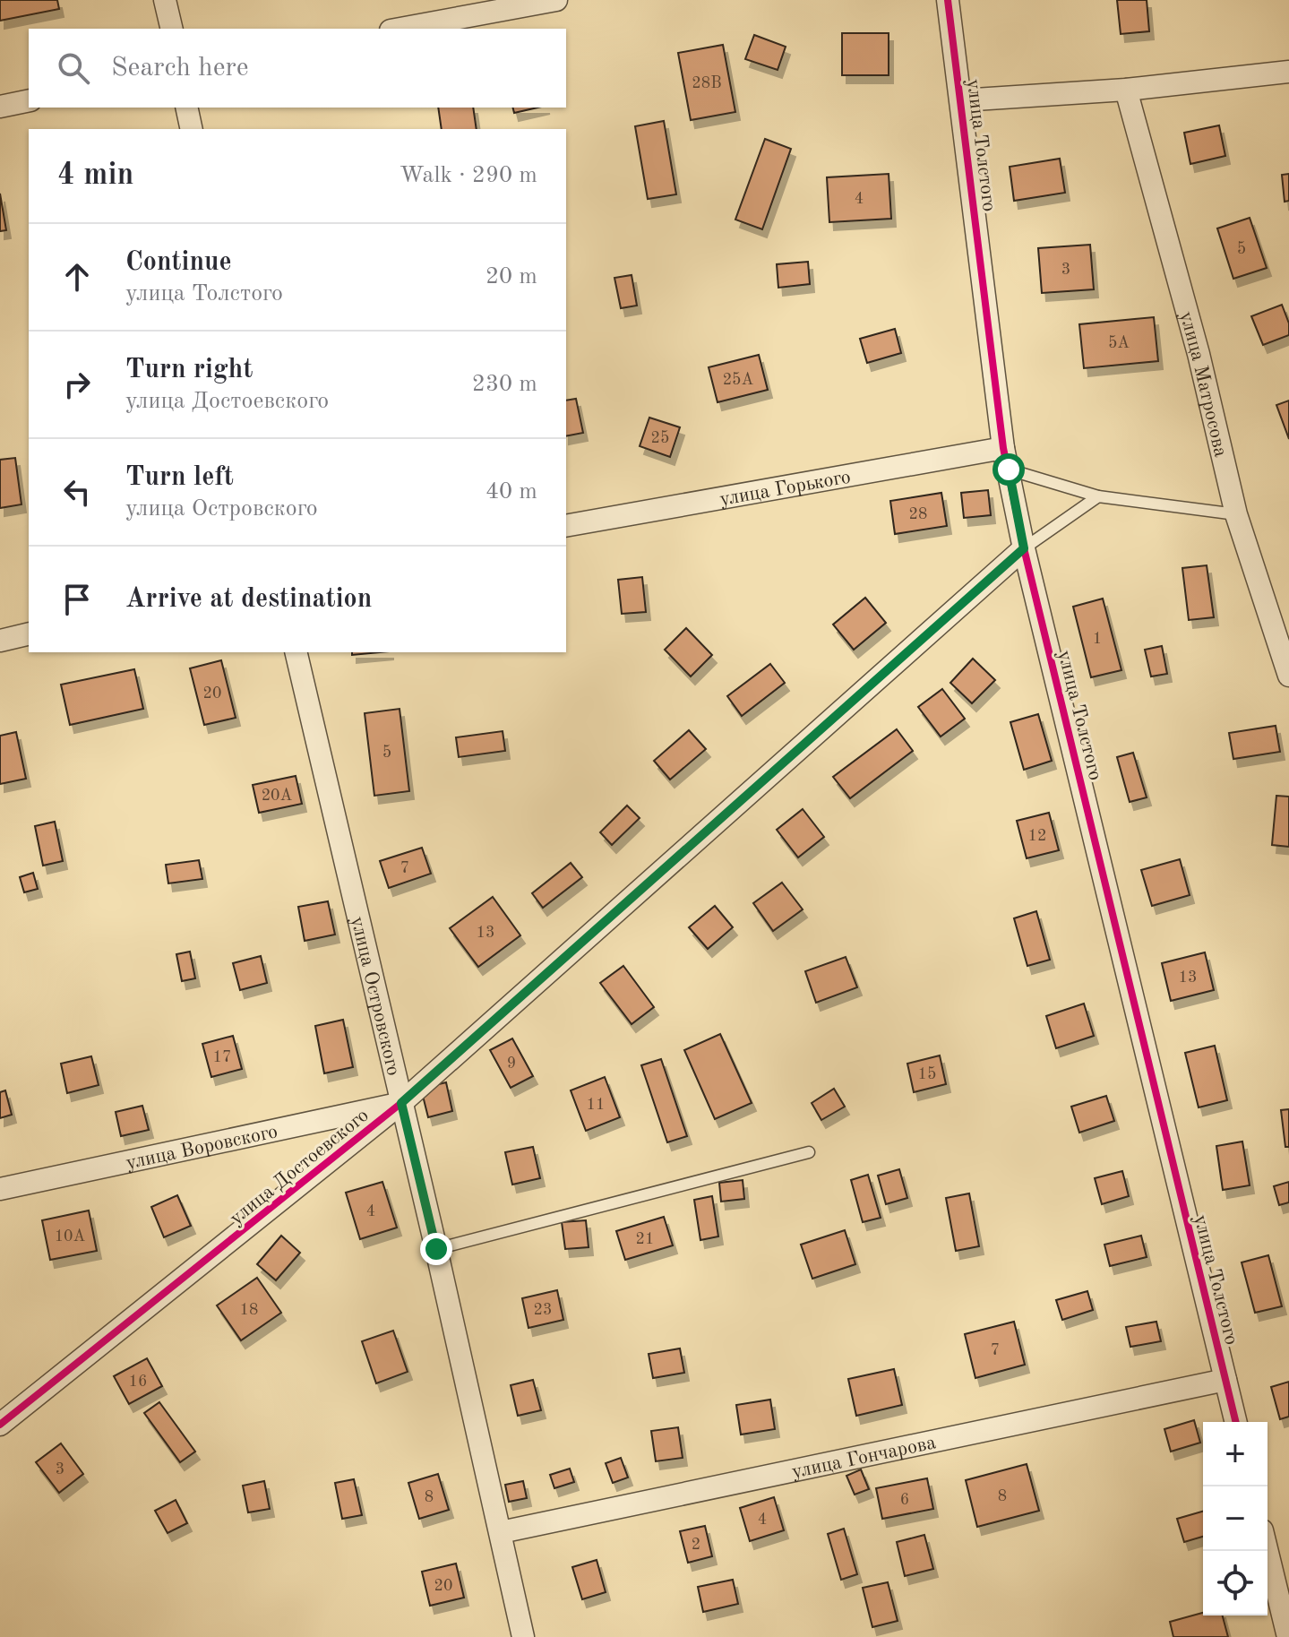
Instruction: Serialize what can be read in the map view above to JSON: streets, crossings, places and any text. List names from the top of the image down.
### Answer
{
  "streets": {
    "street": [
      "улица Толстого",
      "улица Матросова",
      "улица Горького",
      "улица Островского",
      "улица Воровского",
      "улица Достоевского",
      "улица Гончарова"
    ]
  },
  "crossings": [
    ["улица Толстого", "улица Горького"],
    ["улица Толстого", "улица Достоевского"],
    ["улица Толстого", "улица Гончарова"],
    ["улица Островского", "улица Воровского"],
    ["улица Островского", "улица Достоевского"],
    ["улица Островского", "улица Гончарова"],
    ["улица Воровского", "улица Достоевского"]
  ],
  "house_numbers": [
    "28В",
    "4",
    "5",
    "3",
    "5А",
    "25А",
    "25",
    "28",
    "1",
    "20",
    "5",
    "20А",
    "12",
    "7",
    "13",
    "13",
    "17",
    "9",
    "15",
    "11",
    "4",
    "10А",
    "21",
    "18",
    "23",
    "7",
    "16",
    "3",
    "8",
    "8",
    "6",
    "4",
    "2",
    "20"
  ],
  "page": {
    "search": "Search here",
    "heading": ["4 min", "Walk · 290 m"],
    "list": [
      ["Continue", "улица Толстого", "20 m"],
      ["Turn right", "улица Достоевского", "230 m"],
      ["Turn left", "улица Островского", "40 m"],
      "Arrive at destination"
    ],
    "map_buttons": ["+", "−"]
  }
}
